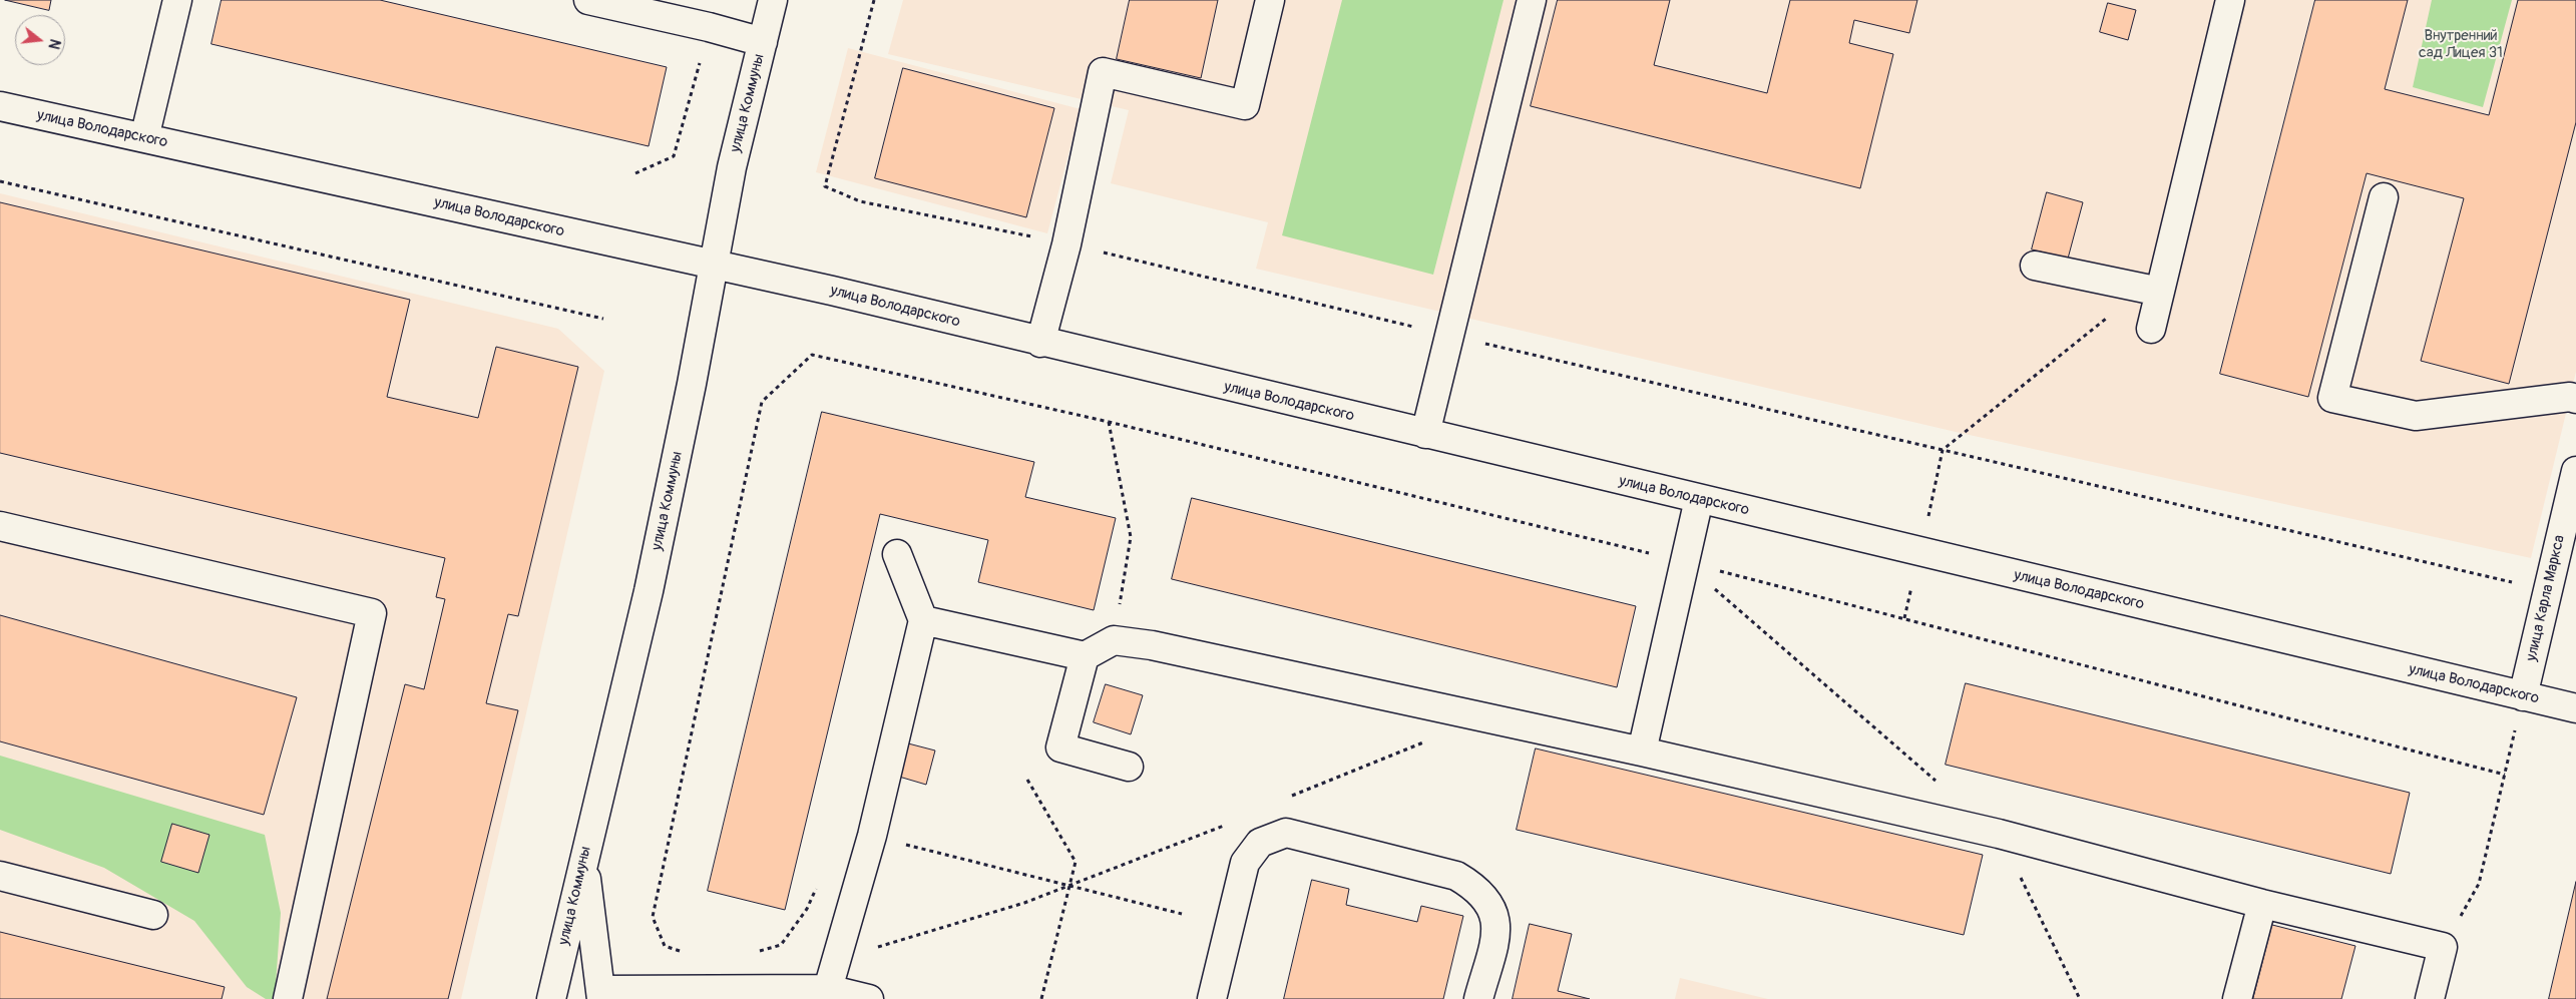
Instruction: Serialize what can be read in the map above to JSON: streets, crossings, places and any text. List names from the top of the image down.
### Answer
{
  "streets": {
    "street": ["улица Коммуны", "улица Володарского", "улица Карла Маркса"]
  },
  "crossings": [
    ["улица Коммуны", "улица Володарского"],
    ["улица Володарского", "улица Карла Маркса"]
  ],
  "parks": ["Внутренний сад Лицея 31"],
  "north": "right"
}
